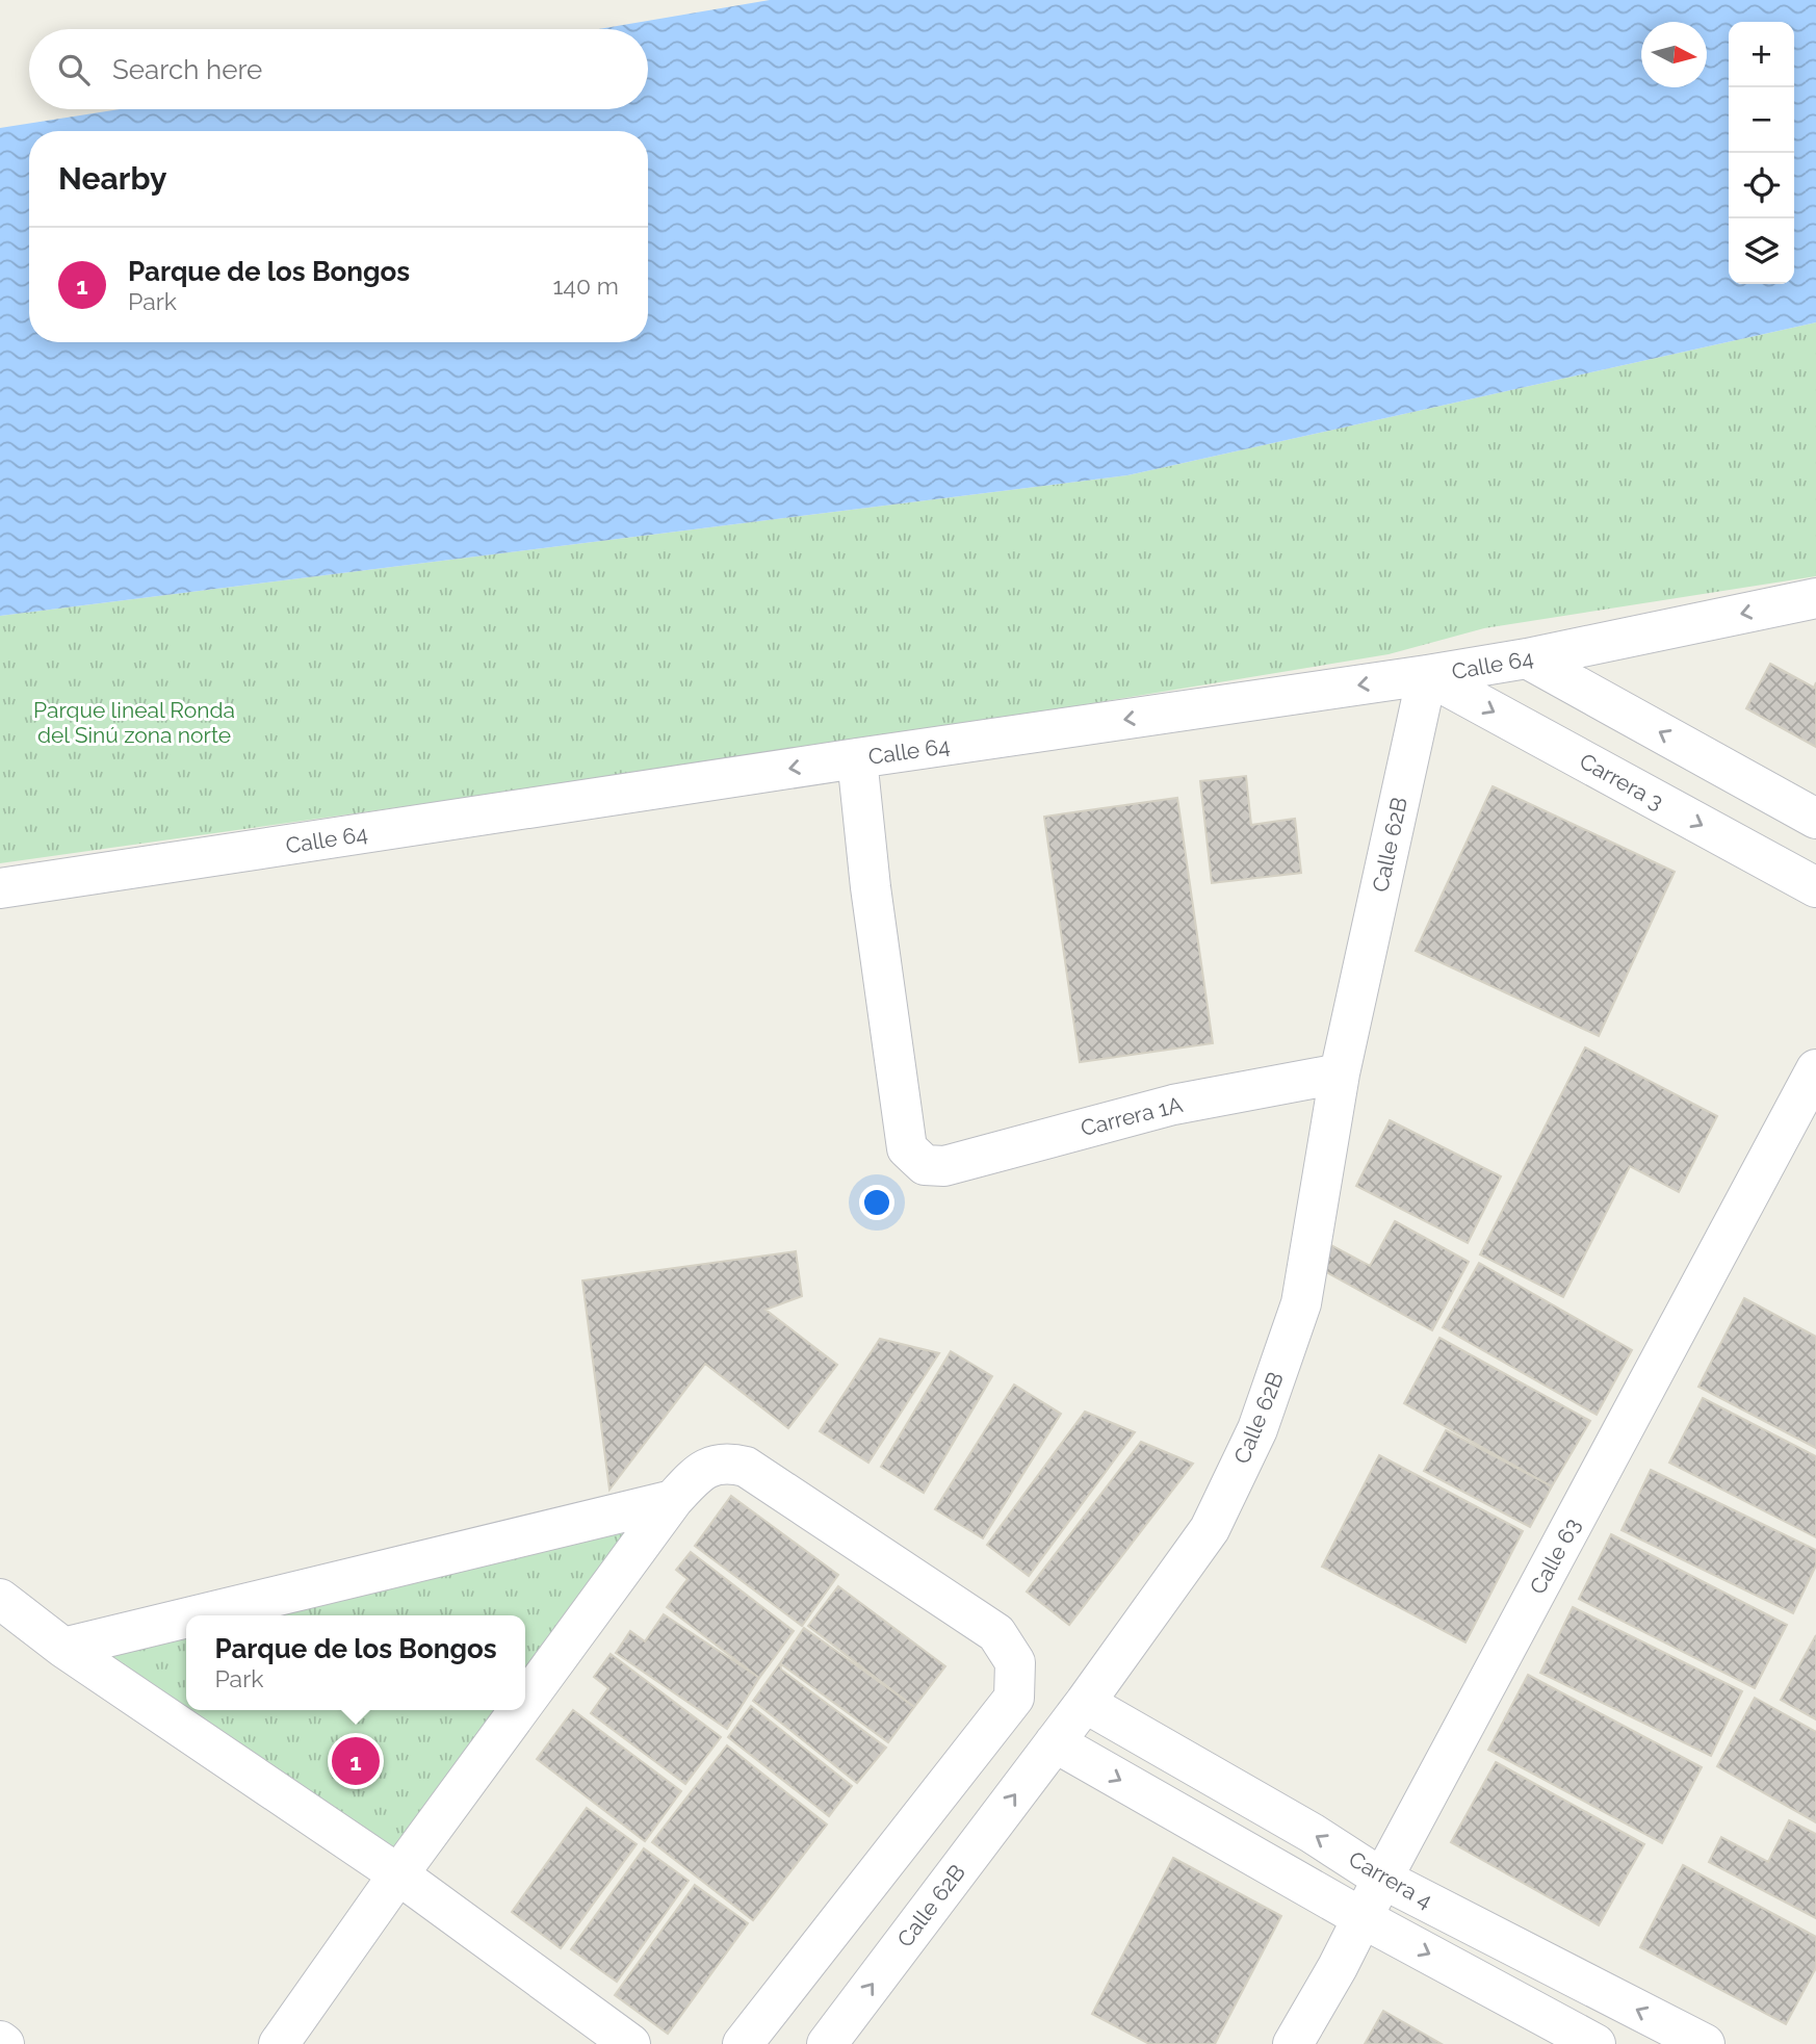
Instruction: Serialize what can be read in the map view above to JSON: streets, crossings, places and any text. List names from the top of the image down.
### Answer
{
  "streets": {
    "street": [
      "Calle 64",
      "Carrera 3",
      "Calle 62B",
      "Carrera 1A",
      "Calle 63",
      "Carrera 4"
    ]
  },
  "crossings": [
    ["Calle 64", "Carrera 3"],
    ["Calle 64", "Calle 62B"],
    ["Calle 64", "Carrera 1A"],
    ["Carrera 3", "Calle 62B"],
    ["Calle 62B", "Carrera 1A"],
    ["Calle 62B", "Carrera 4"],
    ["Calle 63", "Carrera 4"]
  ],
  "one_way": ["Calle 64"],
  "parks": ["Parque lineal Ronda del Sinú zona norte"],
  "north": "right",
  "page": {
    "map_buttons": ["+", "−"],
    "search": "Search here",
    "heading": "Nearby",
    "list": [
      {
        "mark": "1",
        "name": "Parque de los Bongos",
        "note": "Park",
        "value": "140 m"
      }
    ],
    "popup": ["Parque de los Bongos", "Park"],
    "pins": "1"
  }
}
